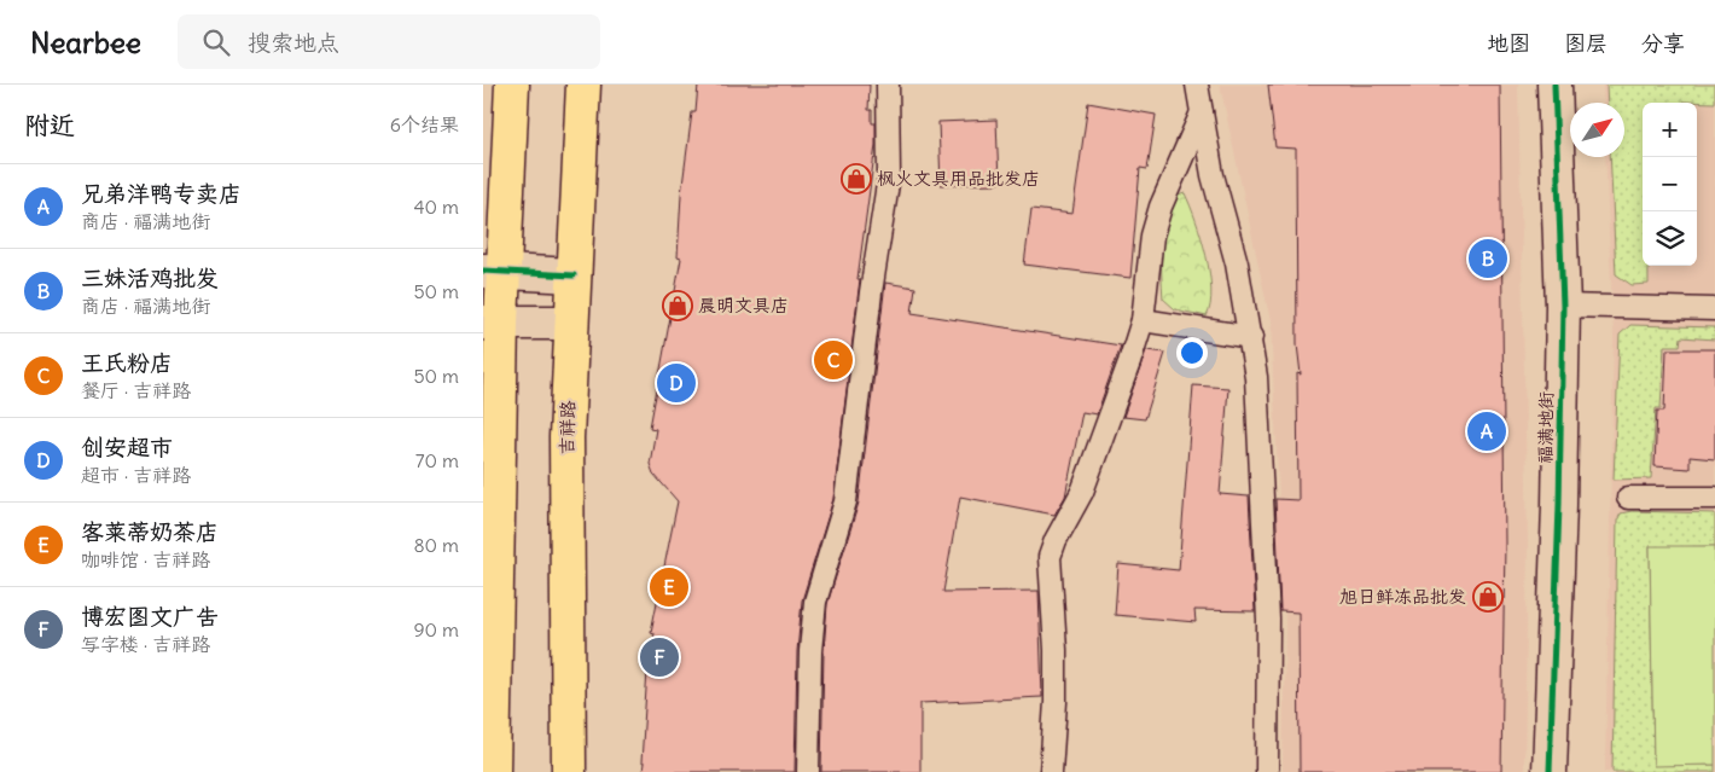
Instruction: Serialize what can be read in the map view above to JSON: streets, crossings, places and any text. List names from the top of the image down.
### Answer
{
  "streets": {
    "main road": ["吉祥路"],
    "street": ["福满地街"]
  },
  "places": {
    "shop": ["枫火文具用品批发店", "晨明文具店", "旭日鲜冻品批发"]
  },
  "north": "top right",
  "page": {
    "header": "Nearbee",
    "search": "搜索地点",
    "nav": ["地图", "图层", "分享"],
    "heading": ["附近", "6个结果"],
    "map_buttons": ["+", "−"],
    "list": [
      {
        "mark": "A",
        "name": "兄弟洋鸭专卖店",
        "note": "商店 · 福满地街",
        "value": "40 m"
      },
      {
        "mark": "B",
        "name": "三妹活鸡批发",
        "note": "商店 · 福满地街",
        "value": "50 m"
      },
      {
        "mark": "C",
        "name": "王氏粉店",
        "note": "餐厅 · 吉祥路",
        "value": "50 m"
      },
      {
        "mark": "D",
        "name": "创安超市",
        "note": "超市 · 吉祥路",
        "value": "70 m"
      },
      {
        "mark": "E",
        "name": "客莱蒂奶茶店",
        "note": "咖啡馆 · 吉祥路",
        "value": "80 m"
      },
      {
        "mark": "F",
        "name": "博宏图文广告",
        "note": "写字楼 · 吉祥路",
        "value": "90 m"
      }
    ],
    "pins": [
      "B",
      "C",
      "D",
      "A",
      "E",
      "F"
    ]
  }
}
